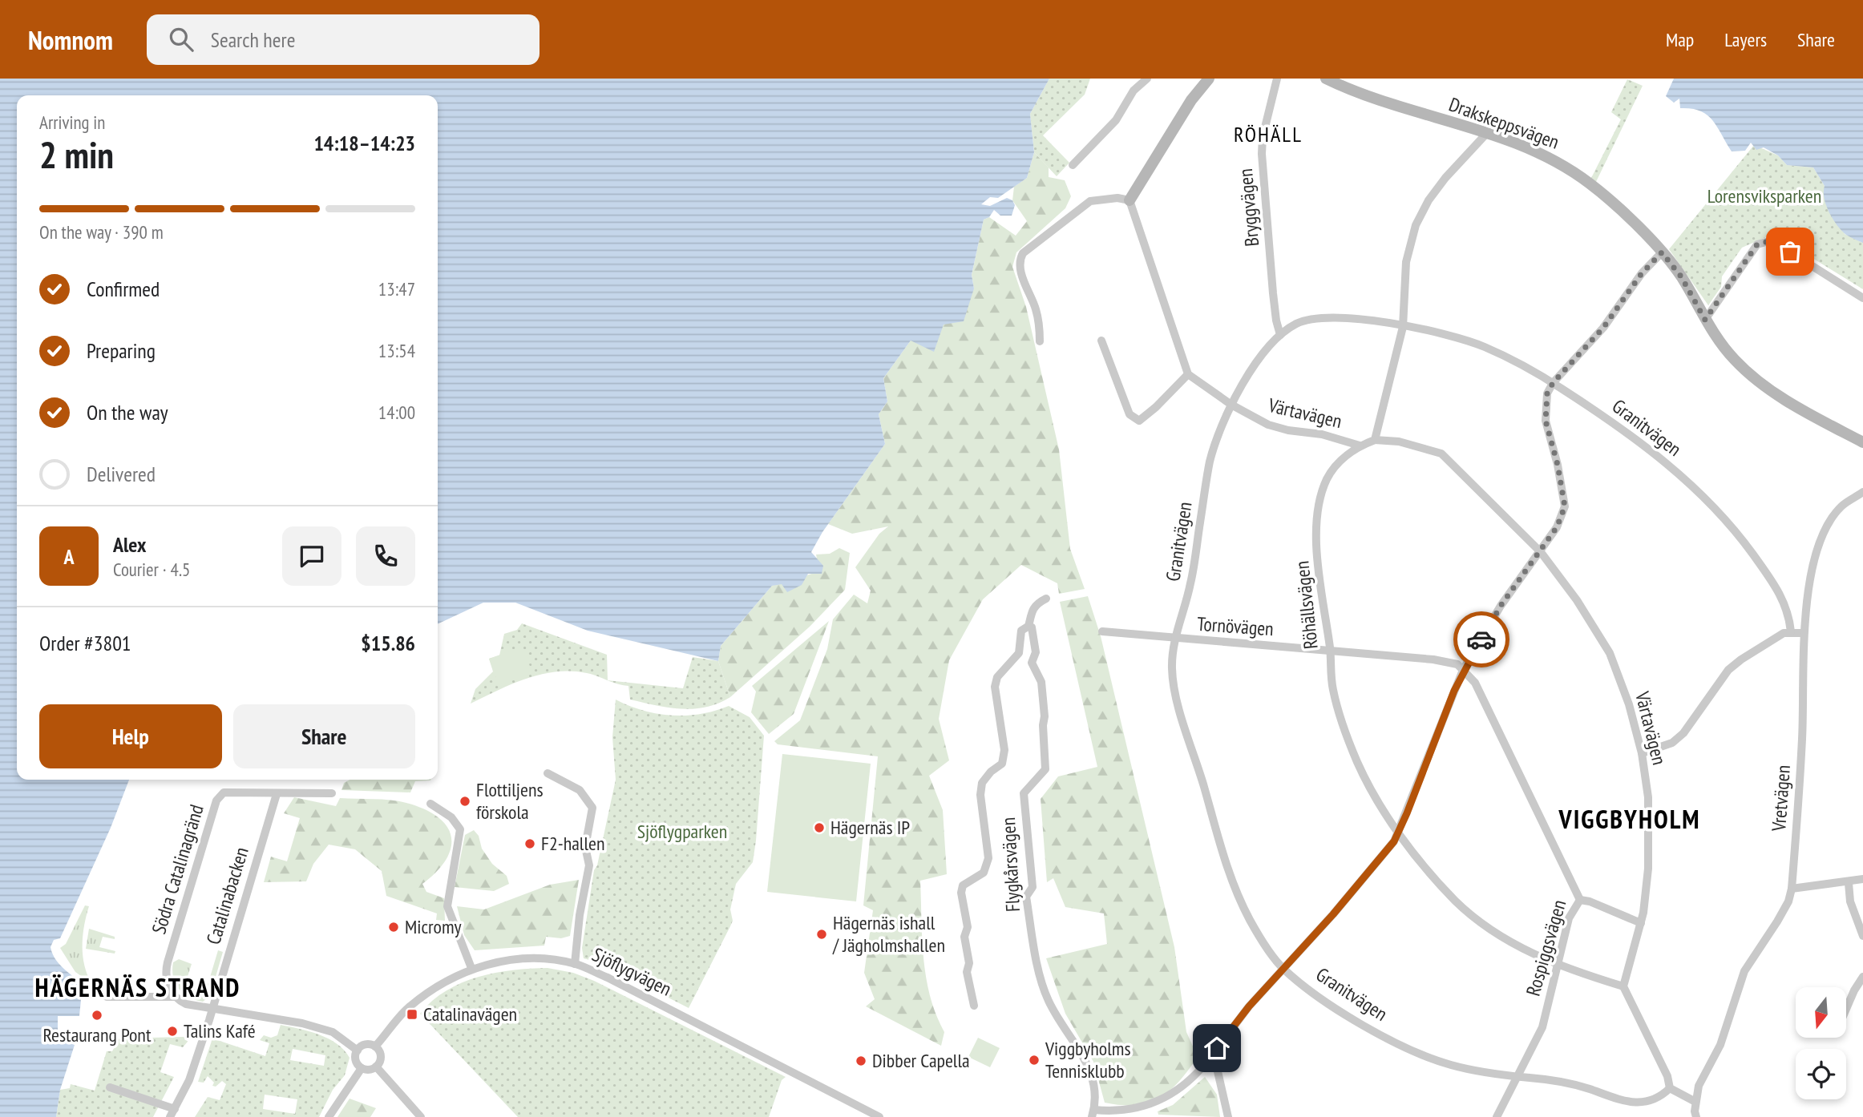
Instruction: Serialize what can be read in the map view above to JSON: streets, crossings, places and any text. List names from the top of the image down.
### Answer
{
  "streets": {
    "street": [
      "Drakskeppsvägen",
      "Bryggvägen",
      "Värtavägen",
      "Granitvägen",
      "Röhällsvägen",
      "Tornövägen",
      "Vretvägen",
      "Flygkårsvägen",
      "Södra Catalinagränd",
      "Catalinabacken",
      "Rospiggsvägen",
      "Sjöflygvägen"
    ]
  },
  "crossings": [
    ["Bryggvägen", "Granitvägen"],
    ["Värtavägen", "Granitvägen"],
    ["Värtavägen", "Röhällsvägen"],
    ["Granitvägen", "Tornövägen"],
    ["Granitvägen", "Rospiggsvägen"],
    ["Röhällsvägen", "Tornövägen"],
    ["Röhällsvägen", "Rospiggsvägen"],
    ["Tornövägen", "Rospiggsvägen"],
    ["Södra Catalinagränd", "Catalinabacken"]
  ],
  "districts": ["RÖHÄLL", "VIGGBYHOLM", "HÄGERNÄS STRAND"],
  "parks": ["Lorensviksparken", "Sjöflygparken"],
  "places": {
    "other": [
      "Flottiljens förskola",
      "Hägernäs IP",
      "F2-hallen",
      "Micromy",
      "Hägernäs ishall / Jägholmshallen",
      "Restaurang Pont",
      "Talins Kafé",
      "Viggbyholms Tennisklubb",
      "Dibber Capella"
    ],
    "transit": ["Catalinavägen"]
  },
  "north": "bottom",
  "page": {
    "header": "Nomnom",
    "search": "Search here",
    "nav": ["Map", "Layers", "Share"],
    "heading": ["2 min", "Arriving in", "14:18–14:23"],
    "panel": [
      "Alex",
      "Courier · 4.5",
      "Order #3801",
      "$15.86"
    ],
    "bar": "On the way · 390 m",
    "list": [
      ["Confirmed", "13:47"],
      ["Preparing", "13:54"],
      ["On the way", "14:00"],
      "Delivered"
    ],
    "round": "A",
    "buttons": ["Help", "Share"]
  }
}
